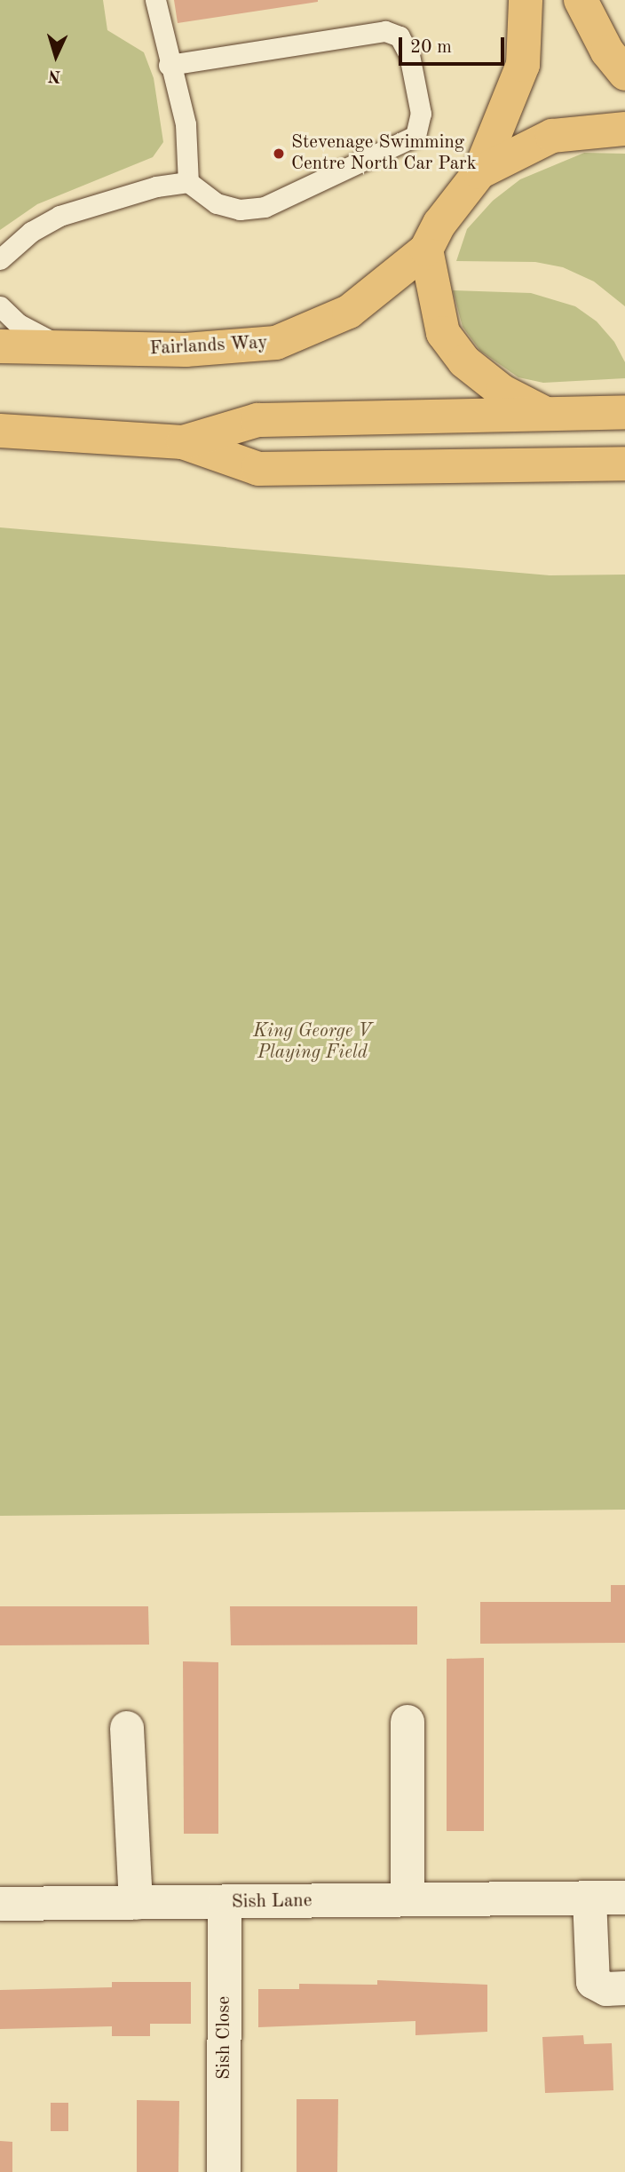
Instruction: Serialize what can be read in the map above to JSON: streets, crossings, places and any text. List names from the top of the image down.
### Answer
{
  "streets": {
    "main road": ["Fairlands Way"],
    "street": ["Sish Lane", "Sish Close"]
  },
  "crossings": [
    ["Sish Lane", "Sish Close"]
  ],
  "parks": ["King George V Playing Field"],
  "places": ["Stevenage Swimming Centre North Car Park"],
  "scale_bar": "20 m",
  "north": "bottom"
}
